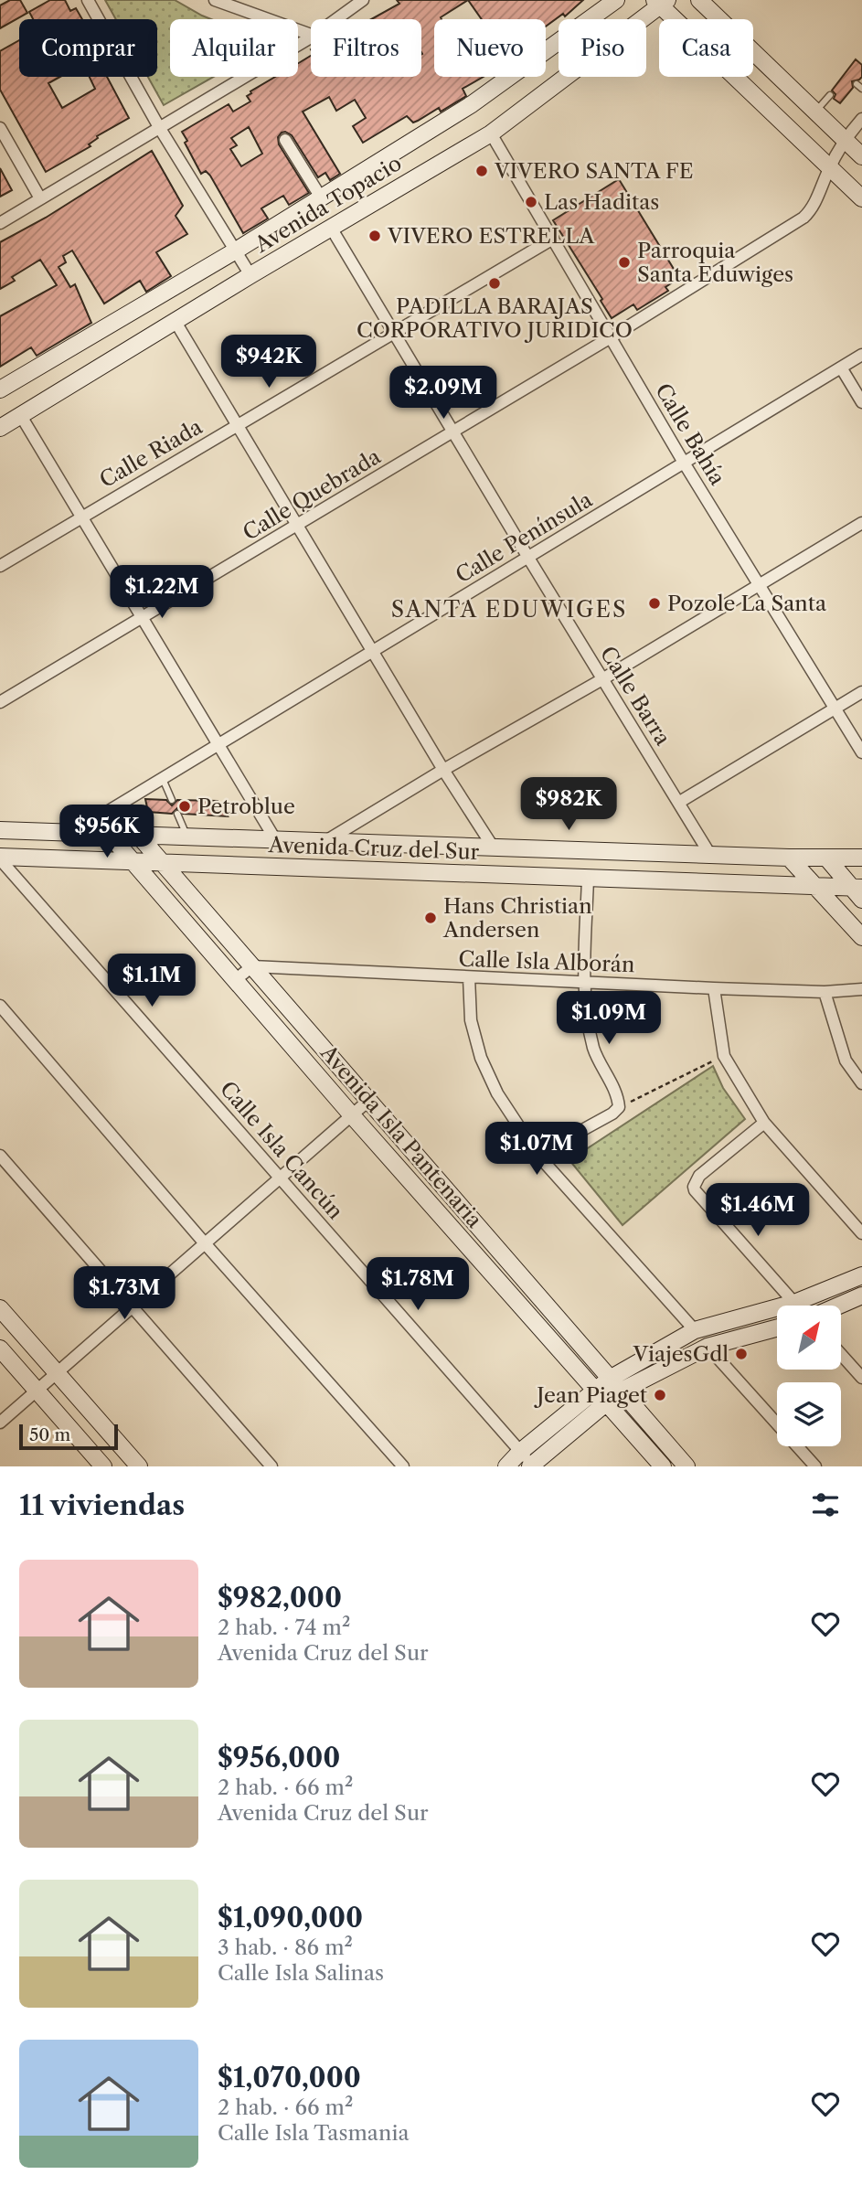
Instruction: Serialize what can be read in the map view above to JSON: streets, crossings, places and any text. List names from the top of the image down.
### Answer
{
  "streets": {
    "street": [
      "Avenida Topacio",
      "Calle Bahía",
      "Calle Riada",
      "Calle Quebrada",
      "Calle Península",
      "Calle Barra",
      "Avenida Cruz del Sur",
      "Calle Isla Alborán",
      "Avenida Isla Pantenaria",
      "Calle Isla Cancún"
    ]
  },
  "crossings": [
    ["Avenida Topacio", "Calle Bahía"],
    ["Avenida Topacio", "Calle Barra"],
    ["Calle Bahía", "Calle Riada"],
    ["Calle Bahía", "Calle Quebrada"],
    ["Calle Bahía", "Calle Península"],
    ["Calle Riada", "Calle Barra"],
    ["Calle Quebrada", "Calle Barra"],
    ["Calle Península", "Calle Barra"],
    ["Calle Península", "Avenida Cruz del Sur"],
    ["Calle Barra", "Avenida Cruz del Sur"],
    ["Avenida Cruz del Sur", "Avenida Isla Pantenaria"],
    ["Avenida Cruz del Sur", "Calle Isla Cancún"],
    ["Calle Isla Alborán", "Avenida Isla Pantenaria"]
  ],
  "districts": ["SANTA EDUWIGES"],
  "places": [
    "VIVERO SANTA FE",
    "Las Haditas",
    "VIVERO ESTRELLA",
    "Parroquia Santa Eduwiges",
    "PADILLA BARAJAS CORPORATIVO JURIDICO",
    "Pozole La Santa",
    "Petroblue",
    "Hans Christian Andersen",
    "ViajesGdl",
    "Jean Piaget"
  ],
  "scale_bar": "50 m",
  "north": "top right",
  "page": {
    "chip": [
      "Comprar",
      "Alquilar",
      "Filtros",
      "Nuevo",
      "Piso",
      "Casa"
    ],
    "price": [
      "$942K",
      "$2.09M",
      "$1.22M",
      "$982K",
      "$956K",
      "$1.1M",
      "$1.09M",
      "$1.07M",
      "$1.46M",
      "$1.78M",
      "$1.73M"
    ],
    "scale": "50 m",
    "heading": "11 viviendas",
    "list": [
      {
        "name": "$982,000",
        "note": "2 hab. · 74 m² · Avenida Cruz del Sur"
      },
      {
        "name": "$956,000",
        "note": "2 hab. · 66 m² · Avenida Cruz del Sur"
      },
      {
        "name": "$1,090,000",
        "note": "3 hab. · 86 m² · Calle Isla Salinas"
      },
      {
        "name": "$1,070,000",
        "note": "2 hab. · 66 m² · Calle Isla Tasmania"
      }
    ]
  }
}
